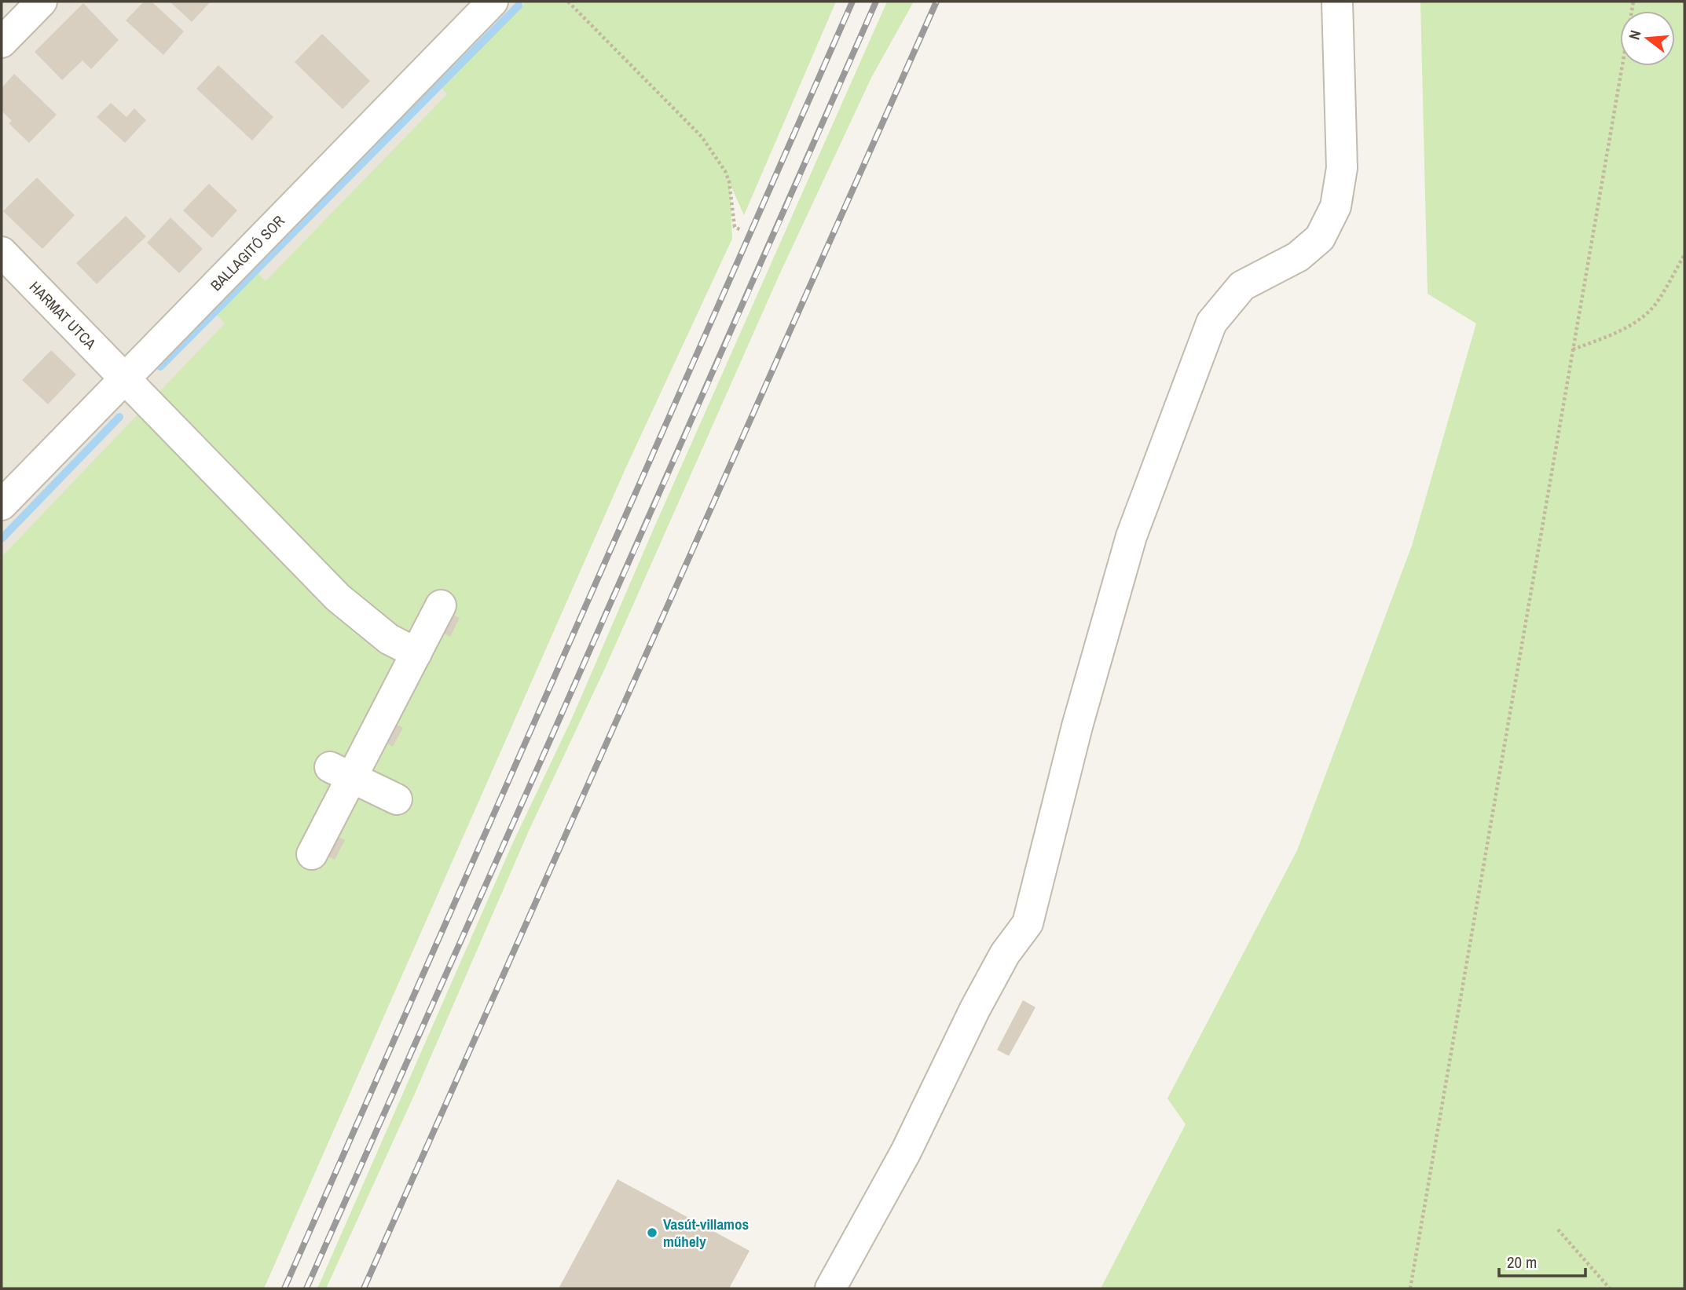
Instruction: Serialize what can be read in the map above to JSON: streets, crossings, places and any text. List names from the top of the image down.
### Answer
{
  "streets": {
    "street": ["BALLAGITÓ SOR", "HARMAT UTCA"]
  },
  "crossings": [
    ["BALLAGITÓ SOR", "HARMAT UTCA"]
  ],
  "places": ["Vasút-villamos műhely"],
  "scale_bar": "20 m",
  "north": "left"
}
